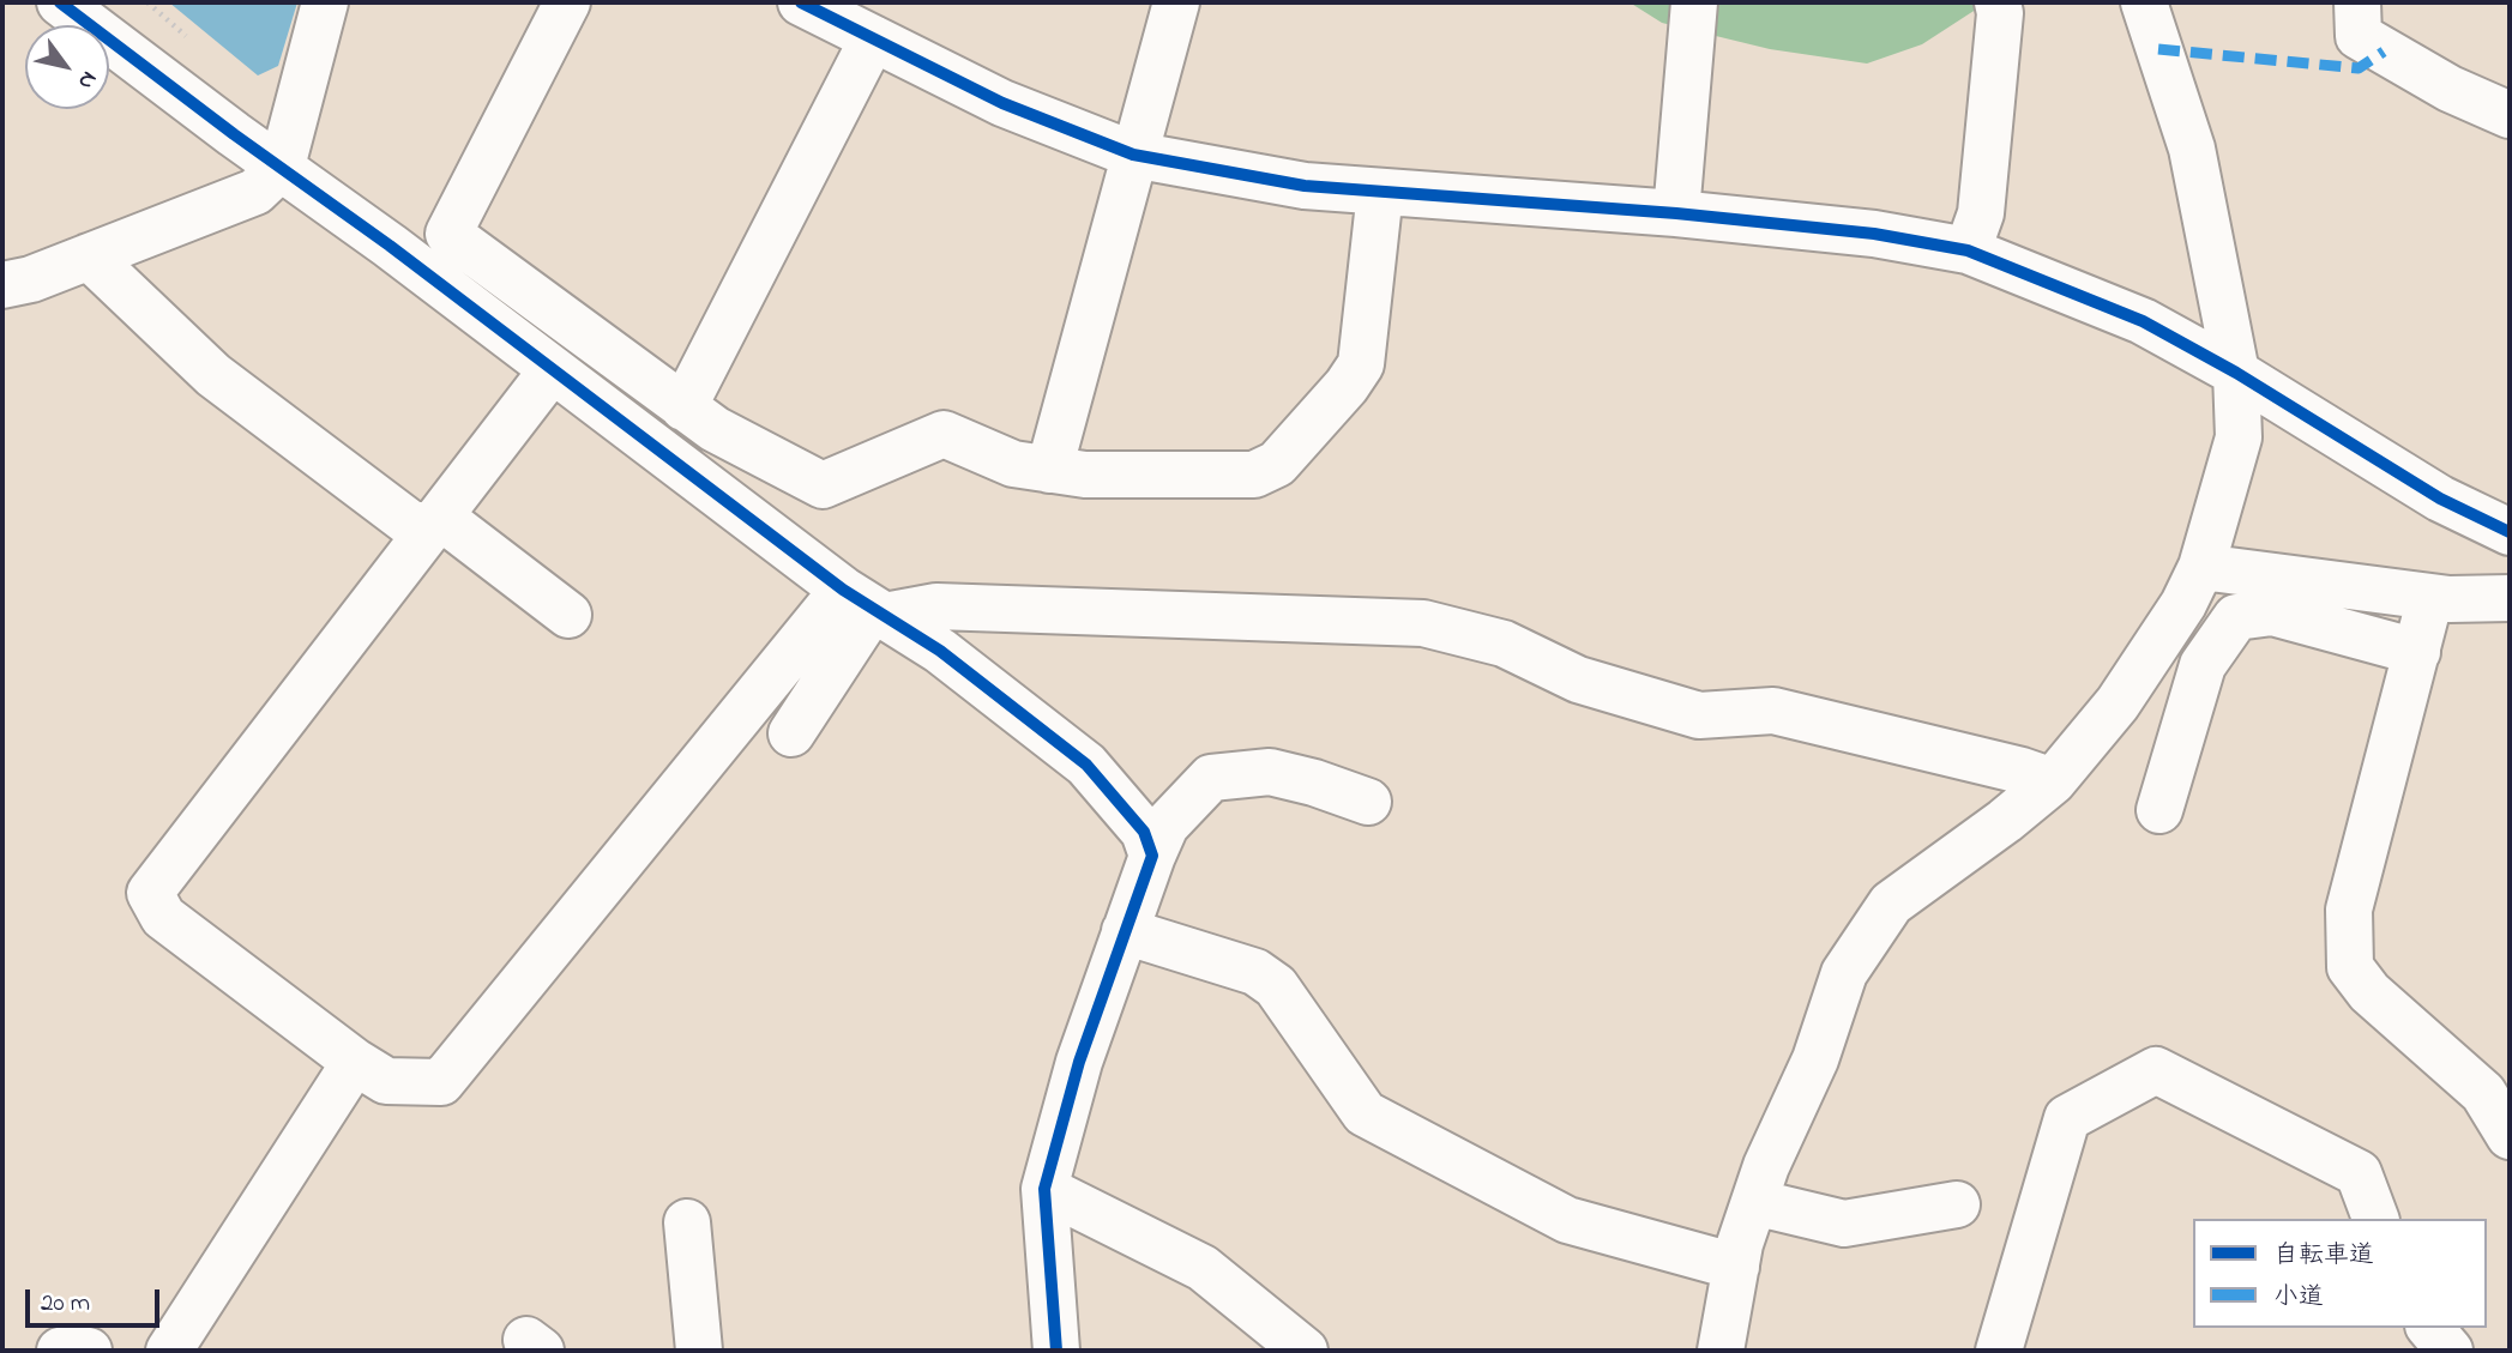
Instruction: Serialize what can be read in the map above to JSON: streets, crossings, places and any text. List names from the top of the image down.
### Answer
{
  "legend": ["自転車道", "小道"],
  "scale_bar": "20 m",
  "north": "bottom right"
}
